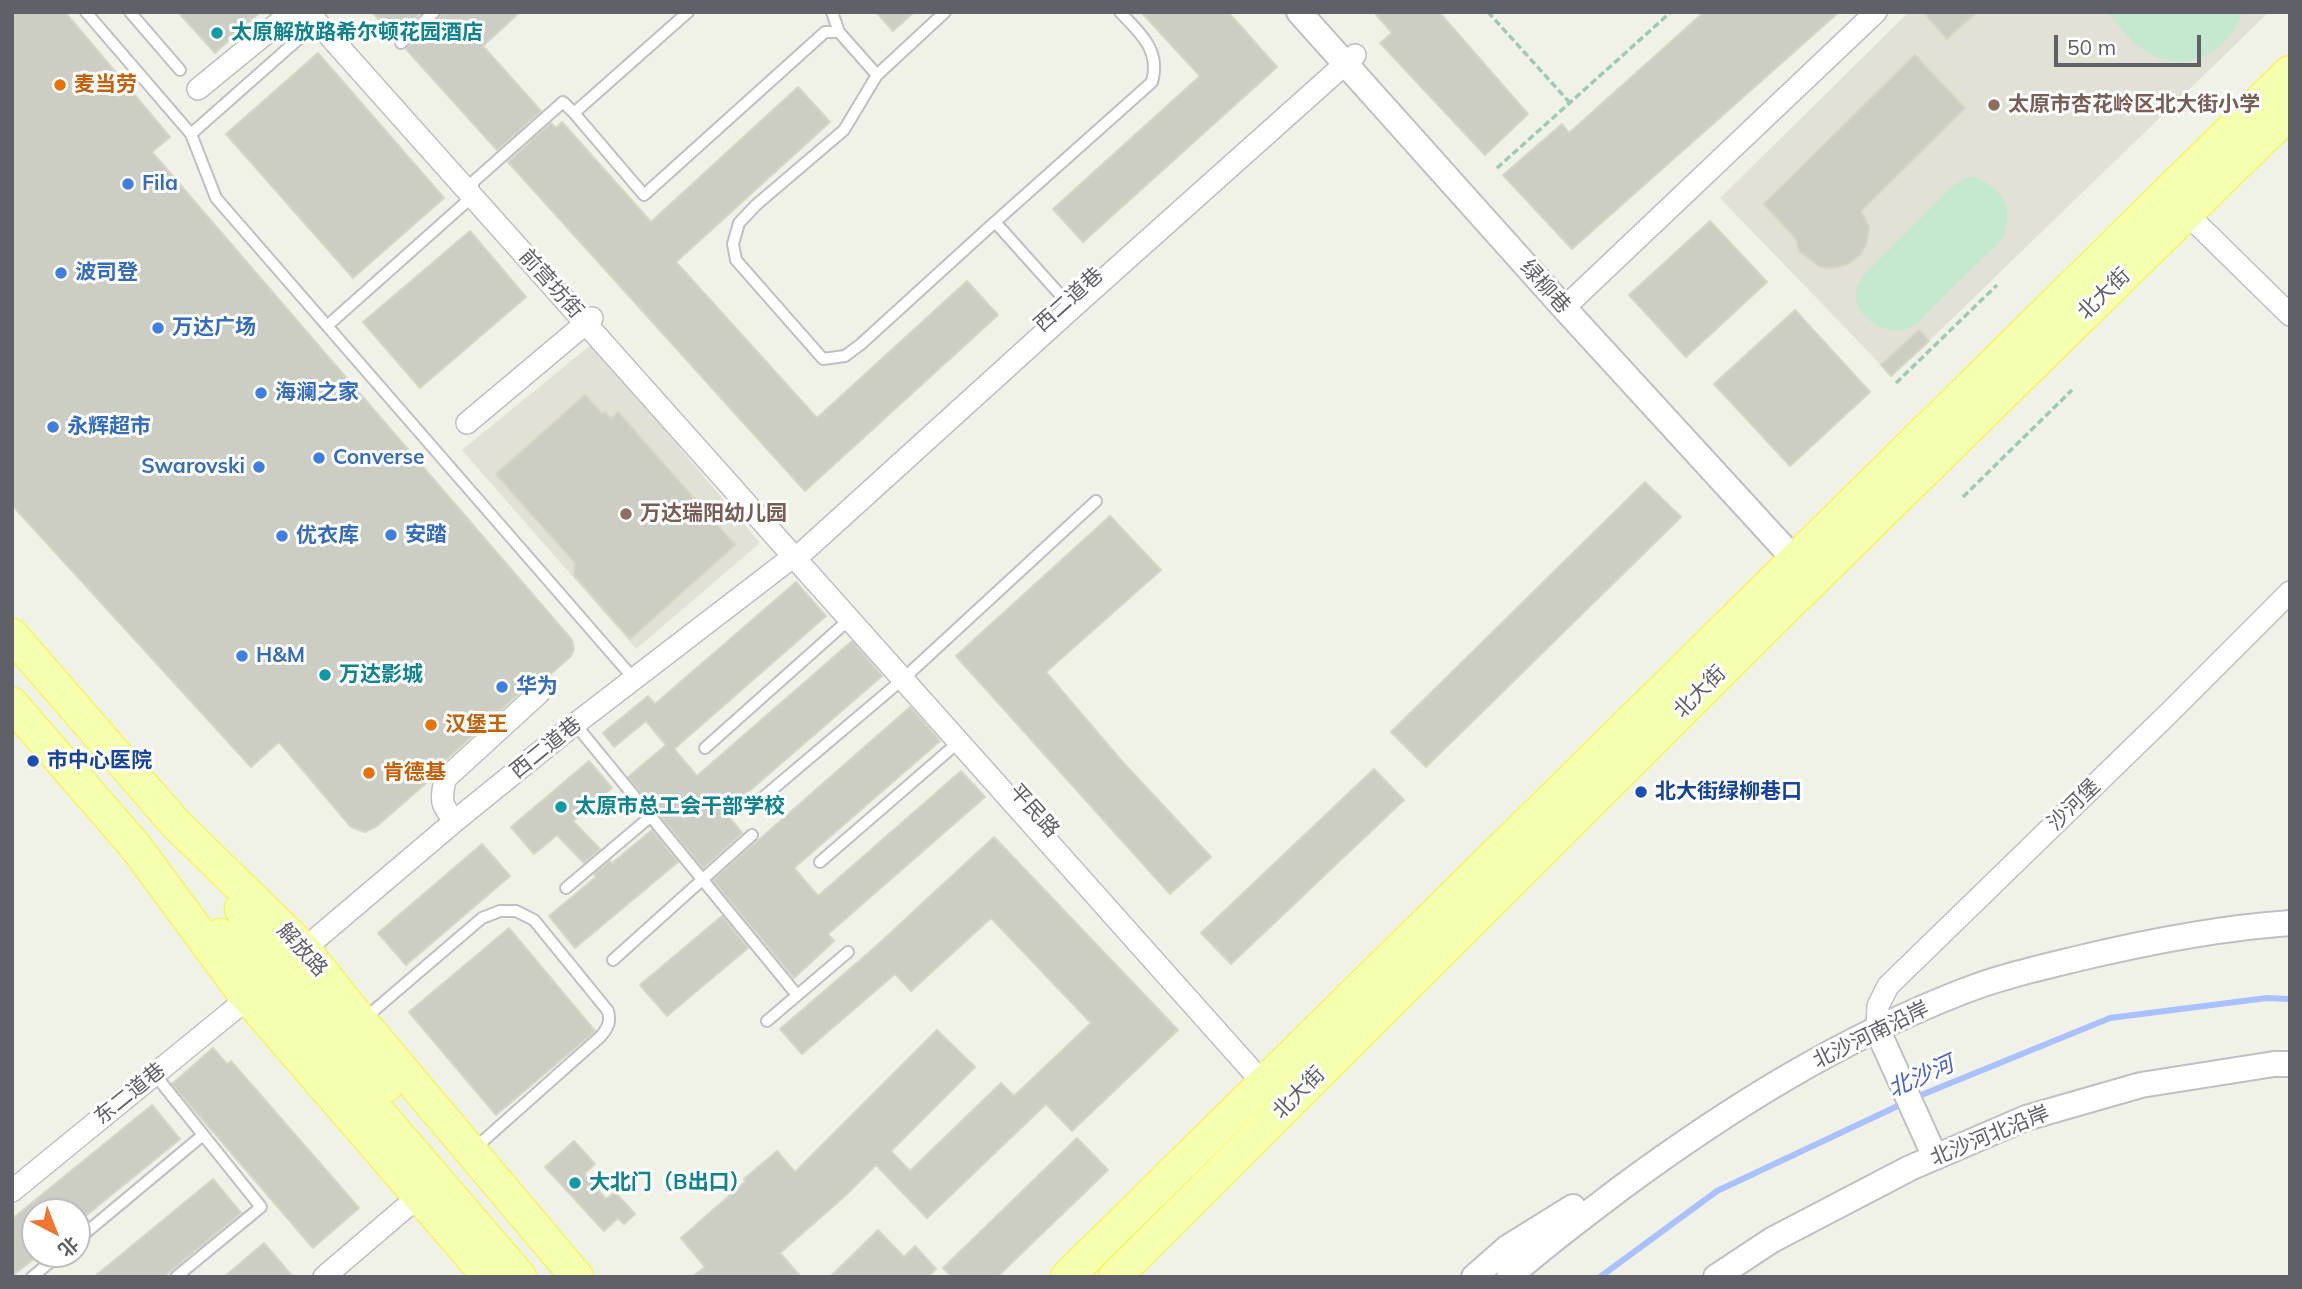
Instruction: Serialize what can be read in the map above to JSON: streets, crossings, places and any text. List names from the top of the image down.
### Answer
{
  "streets": {
    "main road": ["北大街", "解放路"],
    "street": [
      "前营坊街",
      "绿柳巷",
      "西二道巷",
      "沙河堡",
      "平民路",
      "北沙河南沿岸",
      "东二道巷",
      "北沙河北沿岸"
    ]
  },
  "crossings": [
    ["前营坊街", "西二道巷"],
    ["前营坊街", "平民路"],
    ["绿柳巷", "西二道巷"],
    ["西二道巷", "平民路"],
    ["西二道巷", "解放路"],
    ["西二道巷", "东二道巷"],
    ["沙河堡", "北沙河南沿岸"],
    ["解放路", "东二道巷"]
  ],
  "water": ["北沙河"],
  "places": [
    "太原解放路希尔顿花园酒店",
    "麦当劳",
    "太原市杏花岭区北大街小学",
    "Fila",
    "波司登",
    "万达广场",
    "海澜之家",
    "永辉超市",
    "Converse",
    "Swarovski",
    "万达瑞阳幼儿园",
    "安踏",
    "优衣库",
    "H&M",
    "万达影城",
    "华为",
    "汉堡王",
    "市中心医院",
    "肯德基",
    "北大街绿柳巷口",
    "太原市总工会干部学校",
    "大北门（B出口）"
  ],
  "scale_bar": "50 m",
  "north": "bottom right"
}
